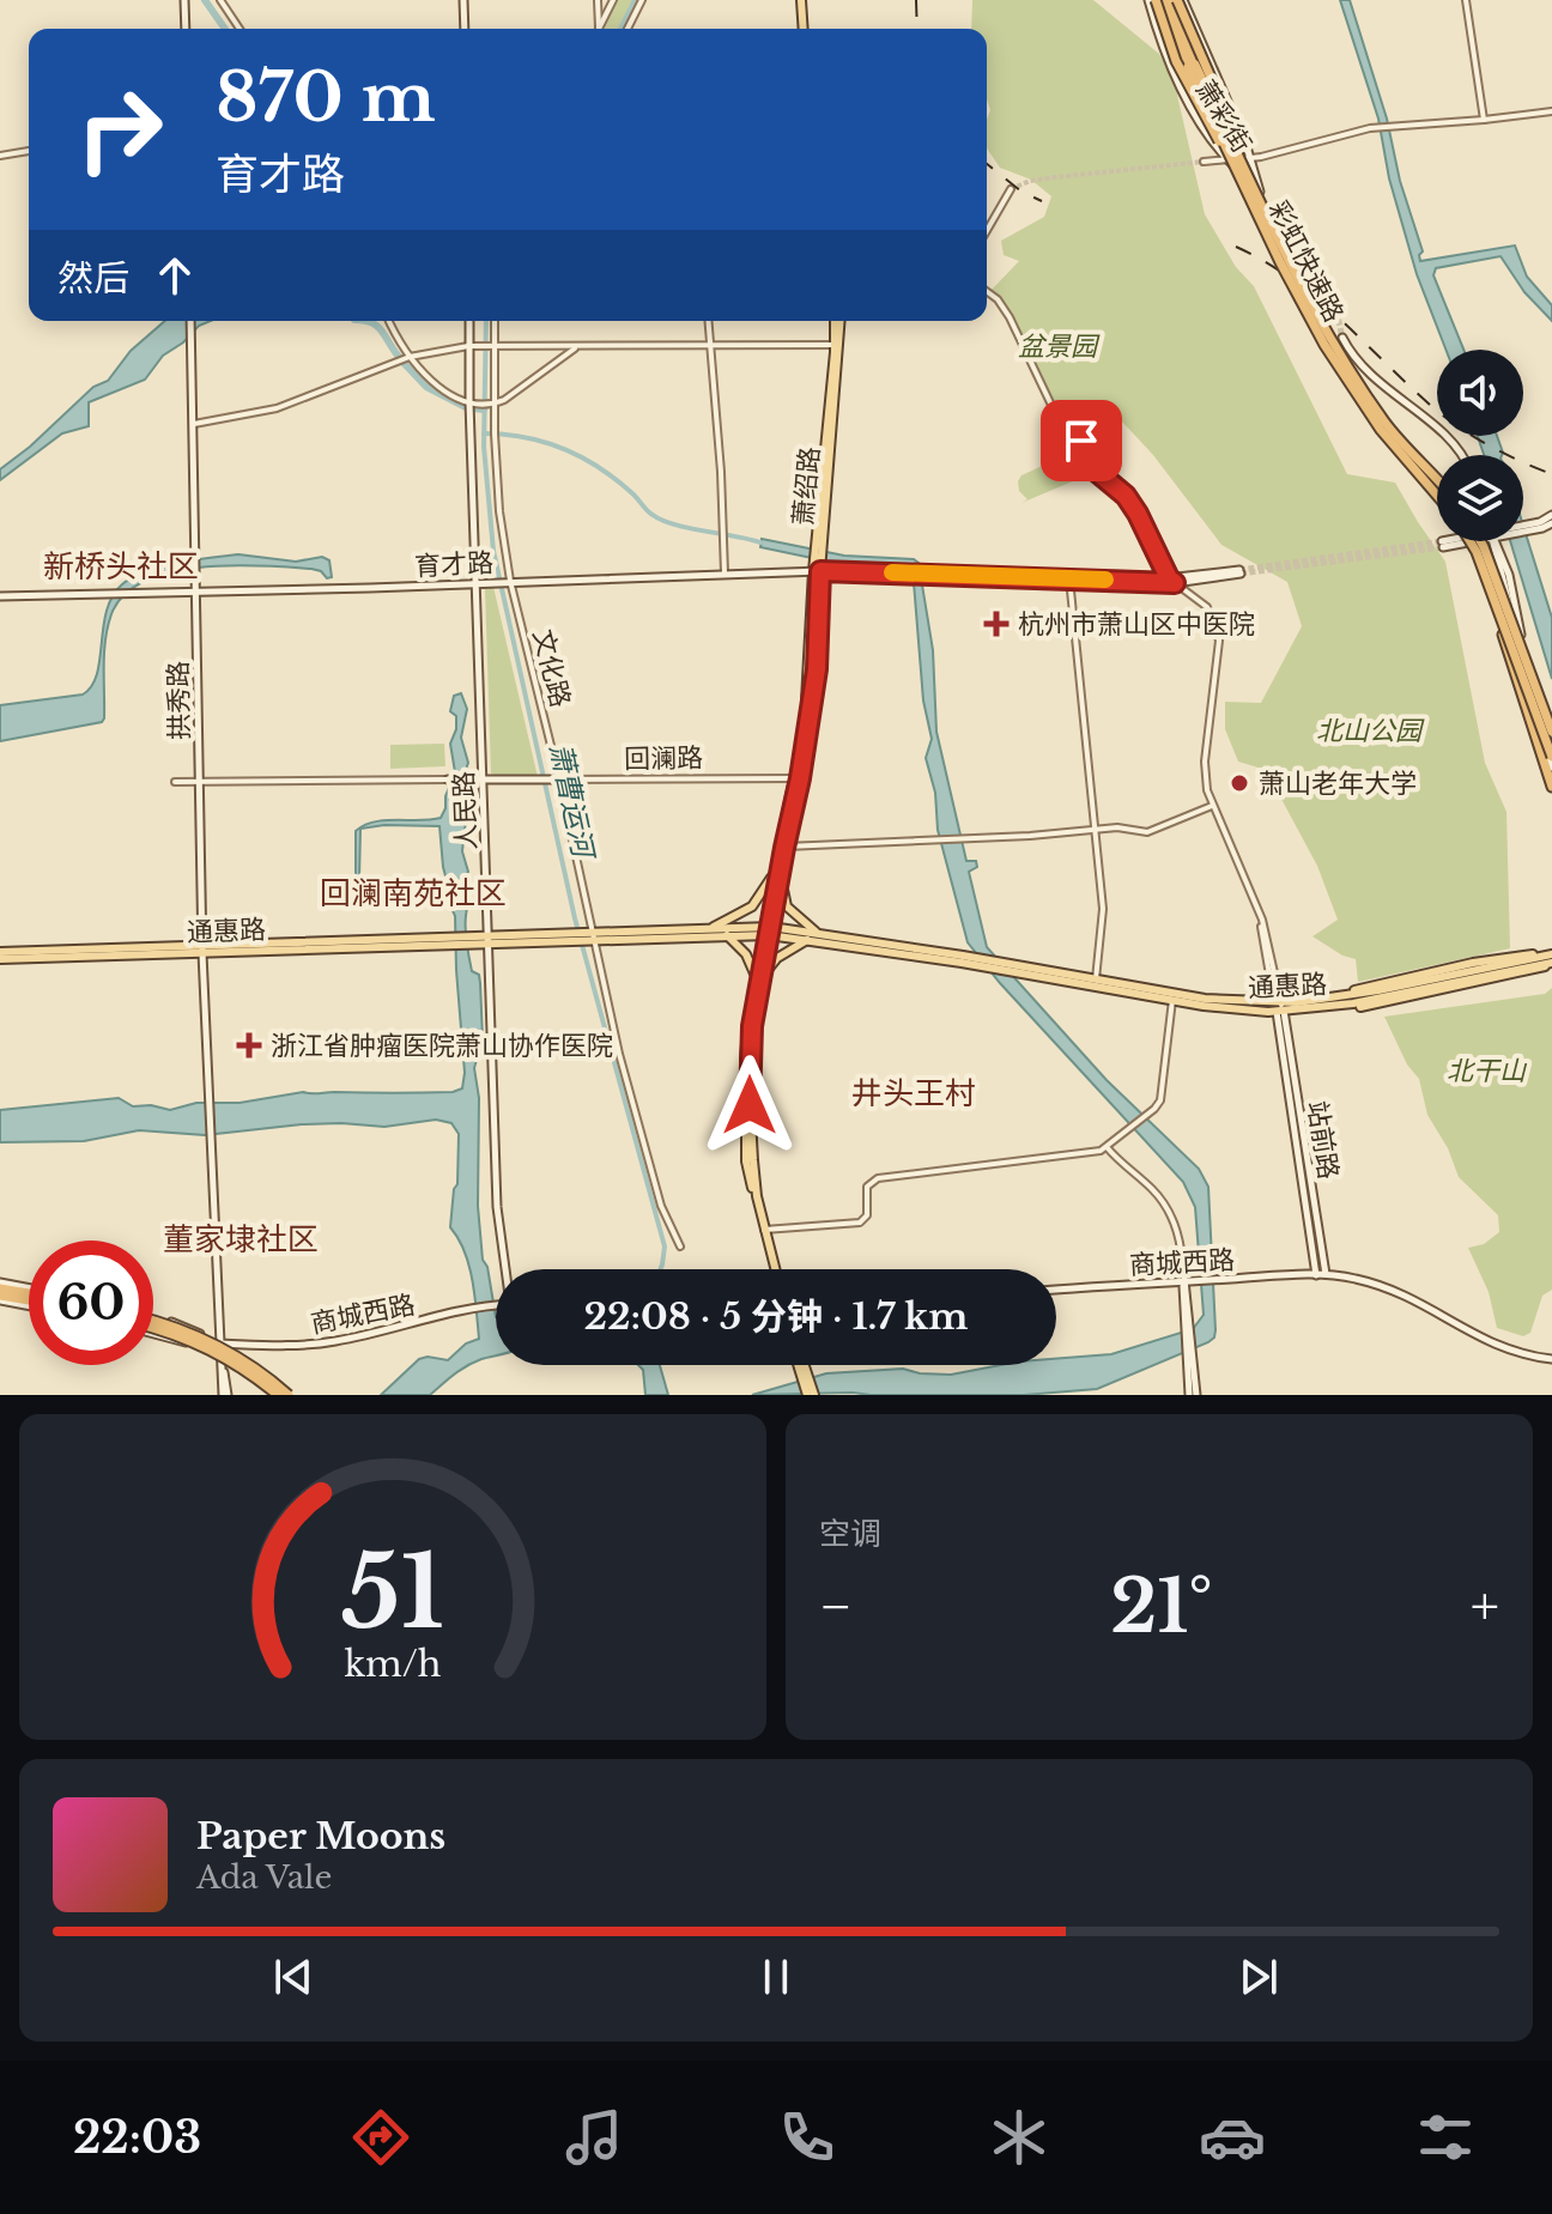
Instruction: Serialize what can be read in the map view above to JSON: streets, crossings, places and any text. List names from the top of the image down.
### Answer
{
  "streets": {
    "highway": ["彩虹快速路"],
    "main road": [
      "萧彩街",
      "萧绍路",
      "育才路",
      "拱秀路",
      "回澜路",
      "人民路",
      "通惠路",
      "站前路",
      "商城西路"
    ],
    "street": ["文化路"]
  },
  "crossings": [
    ["萧彩街", "彩虹快速路"],
    ["萧绍路", "育才路"],
    ["萧绍路", "回澜路"],
    ["育才路", "文化路"],
    ["育才路", "拱秀路"],
    ["育才路", "人民路"],
    ["文化路", "回澜路"],
    ["拱秀路", "通惠路"],
    ["拱秀路", "商城西路"],
    ["回澜路", "人民路"],
    ["人民路", "通惠路"],
    ["通惠路", "站前路"],
    ["站前路", "商城西路"]
  ],
  "districts": [
    "新桥头社区",
    "回澜南苑社区",
    "井头王村",
    "董家埭社区"
  ],
  "water": ["萧曹运河"],
  "parks": ["盆景园", "北山公园", "北干山"],
  "places": {
    "health": ["杭州市萧山区中医院", "浙江省肿瘤医院萧山协作医院"],
    "other": ["萧山老年大学"]
  },
  "page": {
    "turn": ["870 m", "育才路"],
    "then": "然后",
    "limit": "60",
    "trip": "22:08 · 5 分钟 · 1.7 km",
    "tile": "空调",
    "heat": ["−", "21°", "+"],
    "song": ["Paper Moons", "Ada Vale"],
    "tabs": "22:03",
    "gauge": ["51", "km/h"]
  }
}
